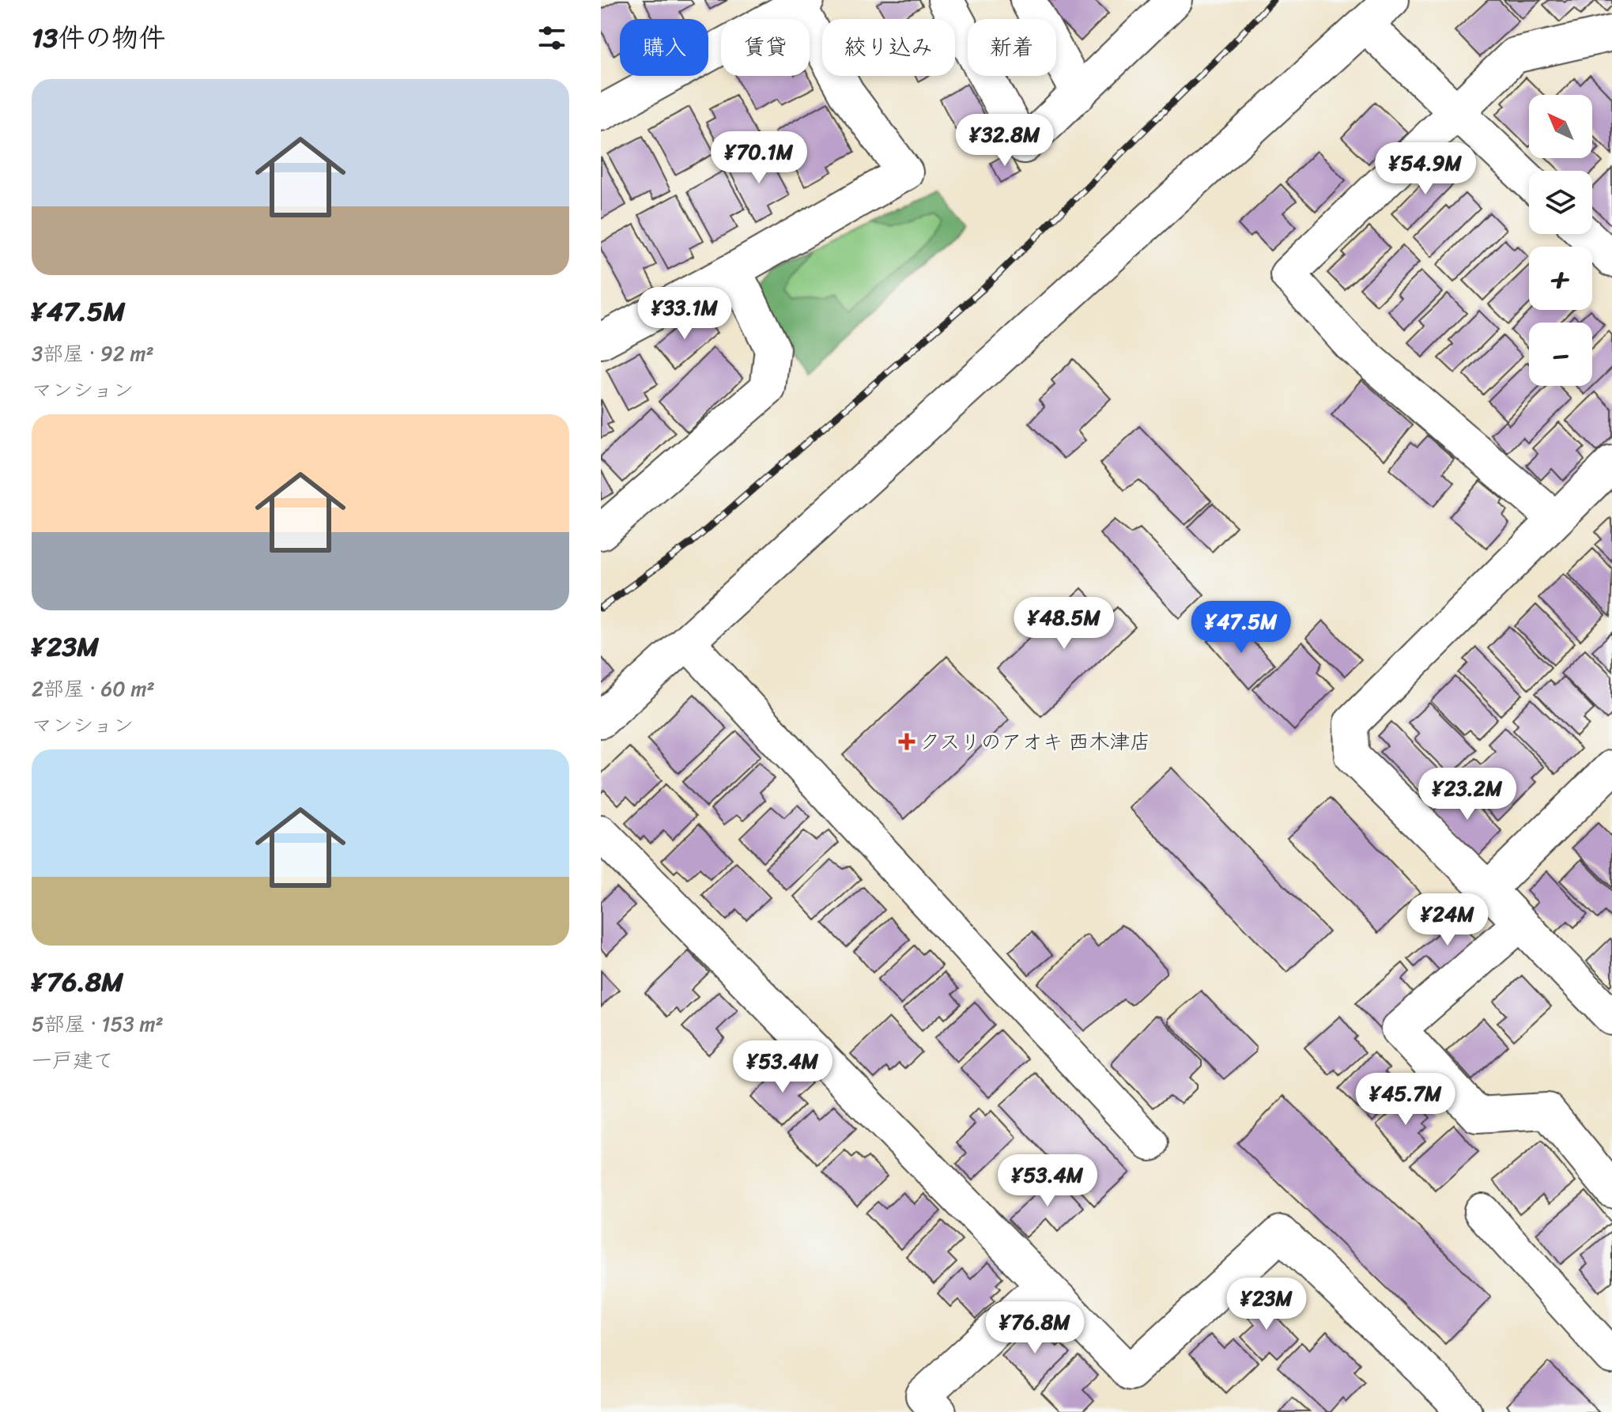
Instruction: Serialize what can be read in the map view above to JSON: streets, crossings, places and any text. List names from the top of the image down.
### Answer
{
  "places": {
    "health": ["クスリのアオキ 西木津店"]
  },
  "north": "top left",
  "page": {
    "heading": "13件の物件",
    "chip": [
      "購入",
      "賃貸",
      "絞り込み",
      "新着"
    ],
    "list": [
      {
        "name": "¥47.5M",
        "note": "3部屋 · 92 m² · マンション"
      },
      {
        "name": "¥23M",
        "note": "2部屋 · 60 m² · マンション"
      },
      {
        "name": "¥76.8M",
        "note": "5部屋 · 153 m² · 一戸建て"
      }
    ],
    "map_buttons": ["+", "−"],
    "price": [
      "¥32.8M",
      "¥70.1M",
      "¥54.9M",
      "¥33.1M",
      "¥48.5M",
      "¥47.5M",
      "¥23.2M",
      "¥24M",
      "¥53.4M",
      "¥45.7M",
      "¥53.4M",
      "¥23M",
      "¥76.8M"
    ]
  }
}
